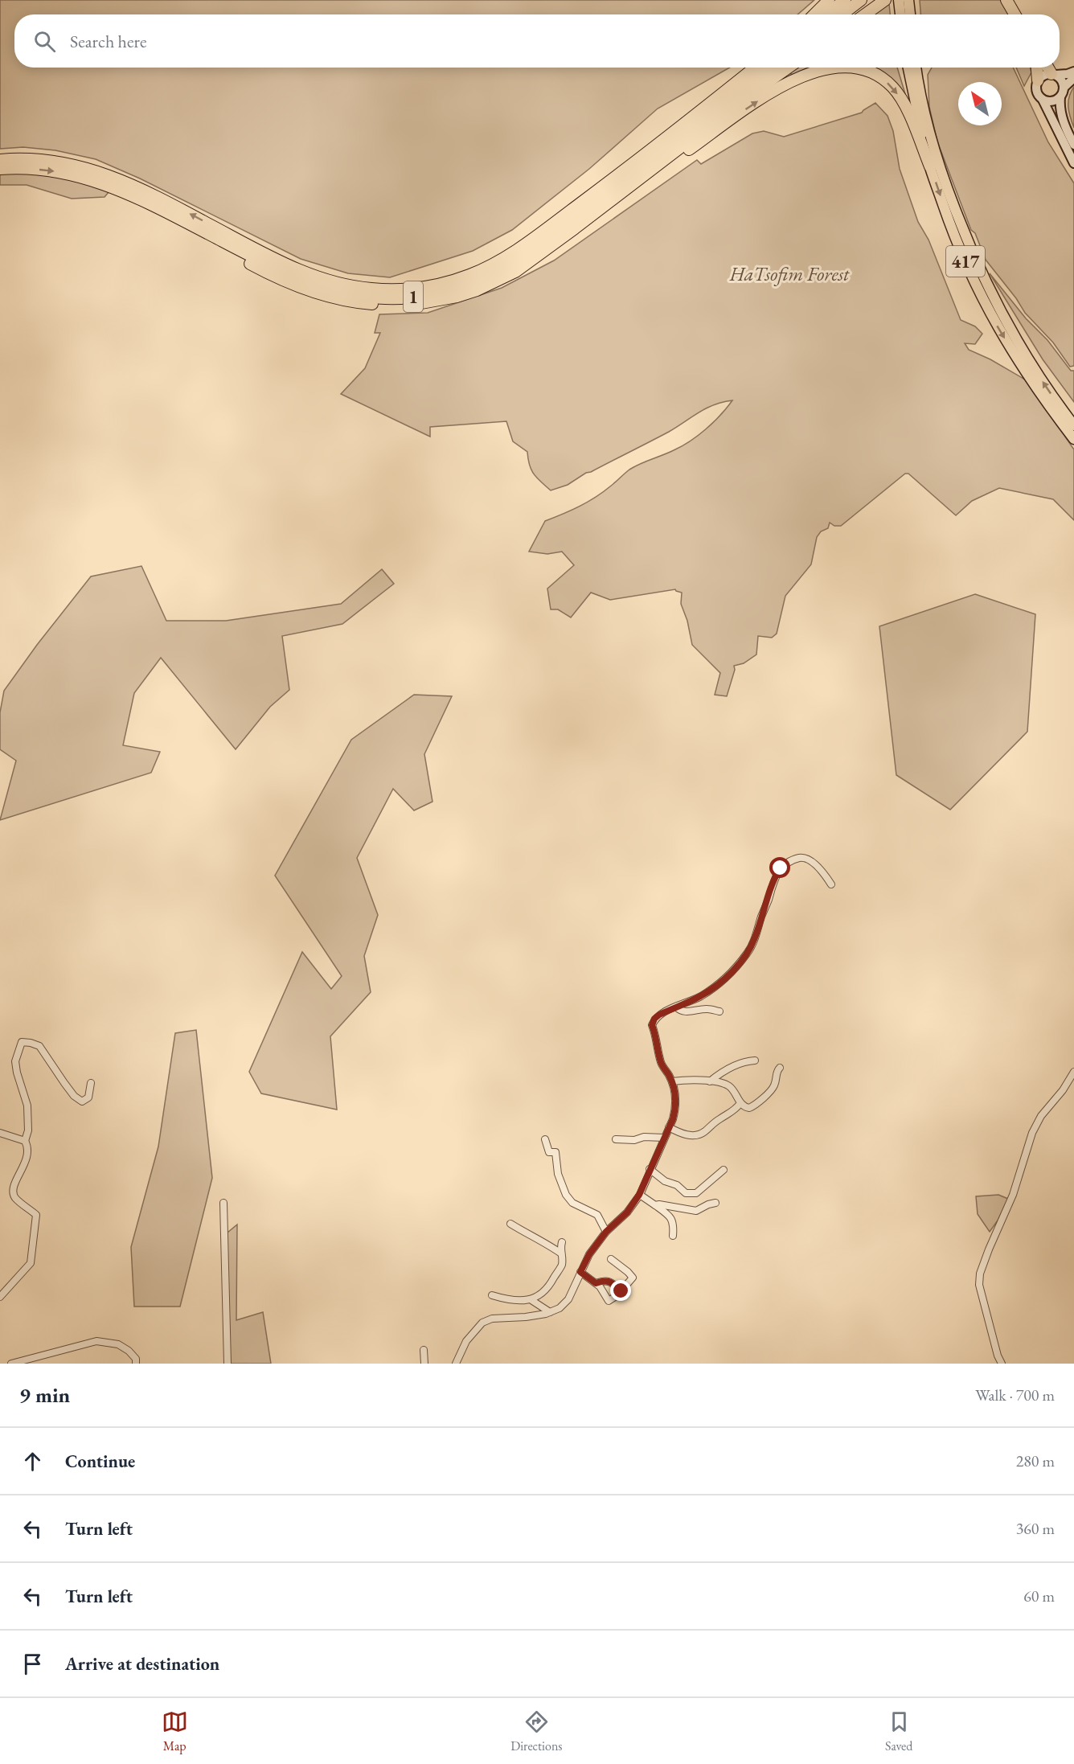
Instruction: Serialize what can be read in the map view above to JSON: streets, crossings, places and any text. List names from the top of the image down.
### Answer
{
  "streets": {
    "highway": ["1"],
    "main road": ["417"]
  },
  "parks": ["HaTsofim Forest"],
  "north": "top left",
  "page": {
    "search": "Search here",
    "heading": ["9 min", "Walk · 700 m"],
    "list": [
      ["Continue", "280 m"],
      ["Turn left", "360 m"],
      ["Turn left", "60 m"],
      "Arrive at destination"
    ],
    "nav": ["Map", "Directions", "Saved"]
  }
}
